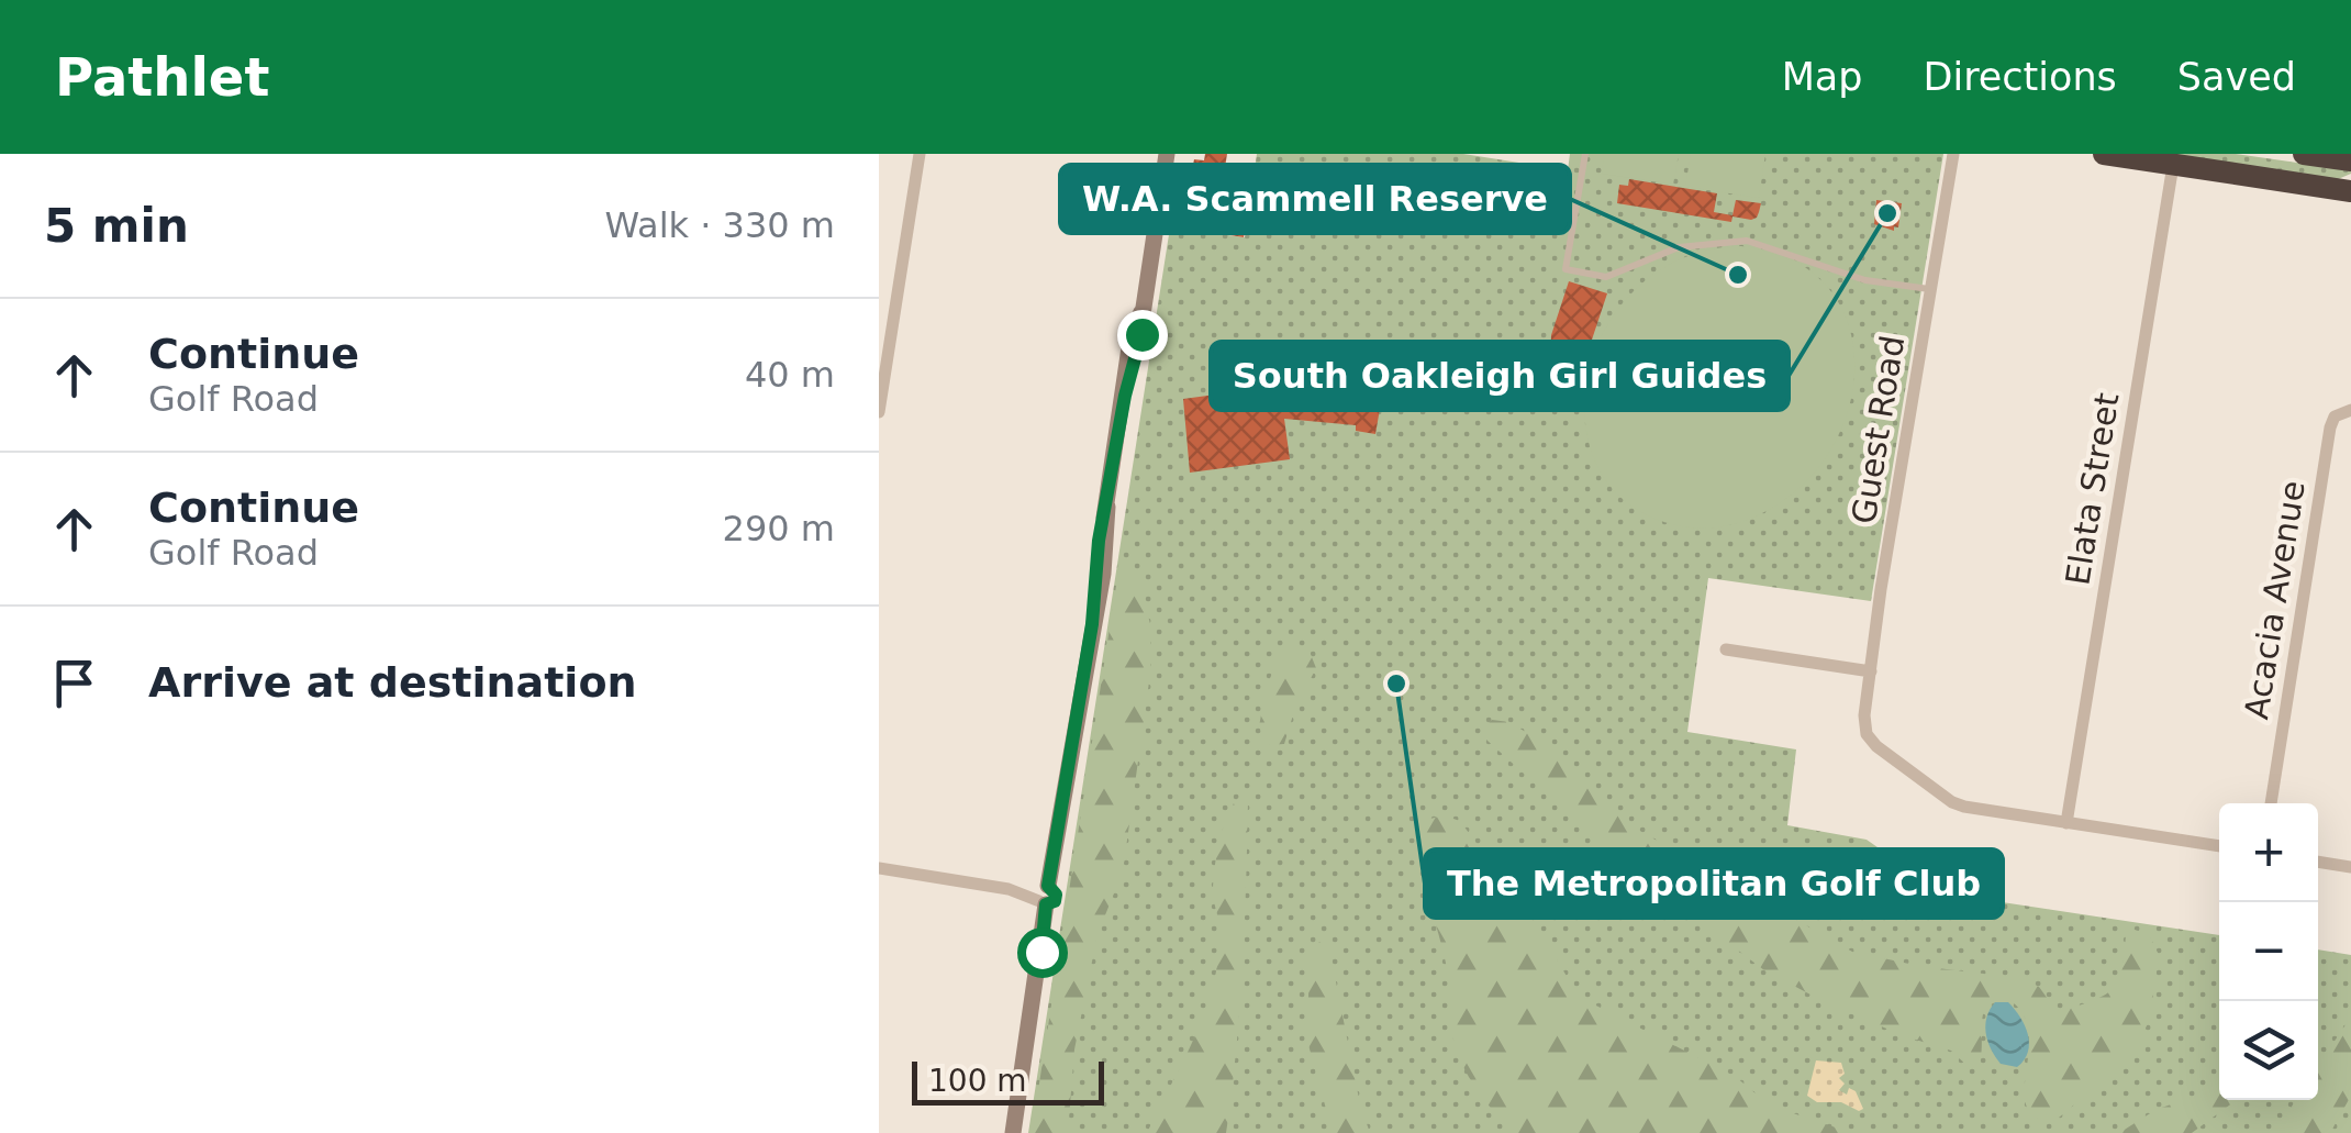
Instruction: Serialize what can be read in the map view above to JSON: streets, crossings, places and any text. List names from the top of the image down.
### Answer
{
  "streets": {
    "street": ["Guest Road", "Elata Street", "Acacia Avenue"]
  },
  "crossings": [
    ["Guest Road", "Elata Street"]
  ],
  "places": ["South Oakleigh Girl Guides", "W.A. Scammell Reserve", "The Metropolitan Golf Club"],
  "scale_bar": "100 m",
  "page": {
    "header": "Pathlet",
    "nav": ["Map", "Directions", "Saved"],
    "heading": ["5 min", "Walk · 330 m"],
    "list": [
      ["Continue", "Golf Road", "40 m"],
      ["Continue", "Golf Road", "290 m"],
      "Arrive at destination"
    ],
    "map_buttons": ["+", "−"],
    "scale": "100 m"
  }
}
